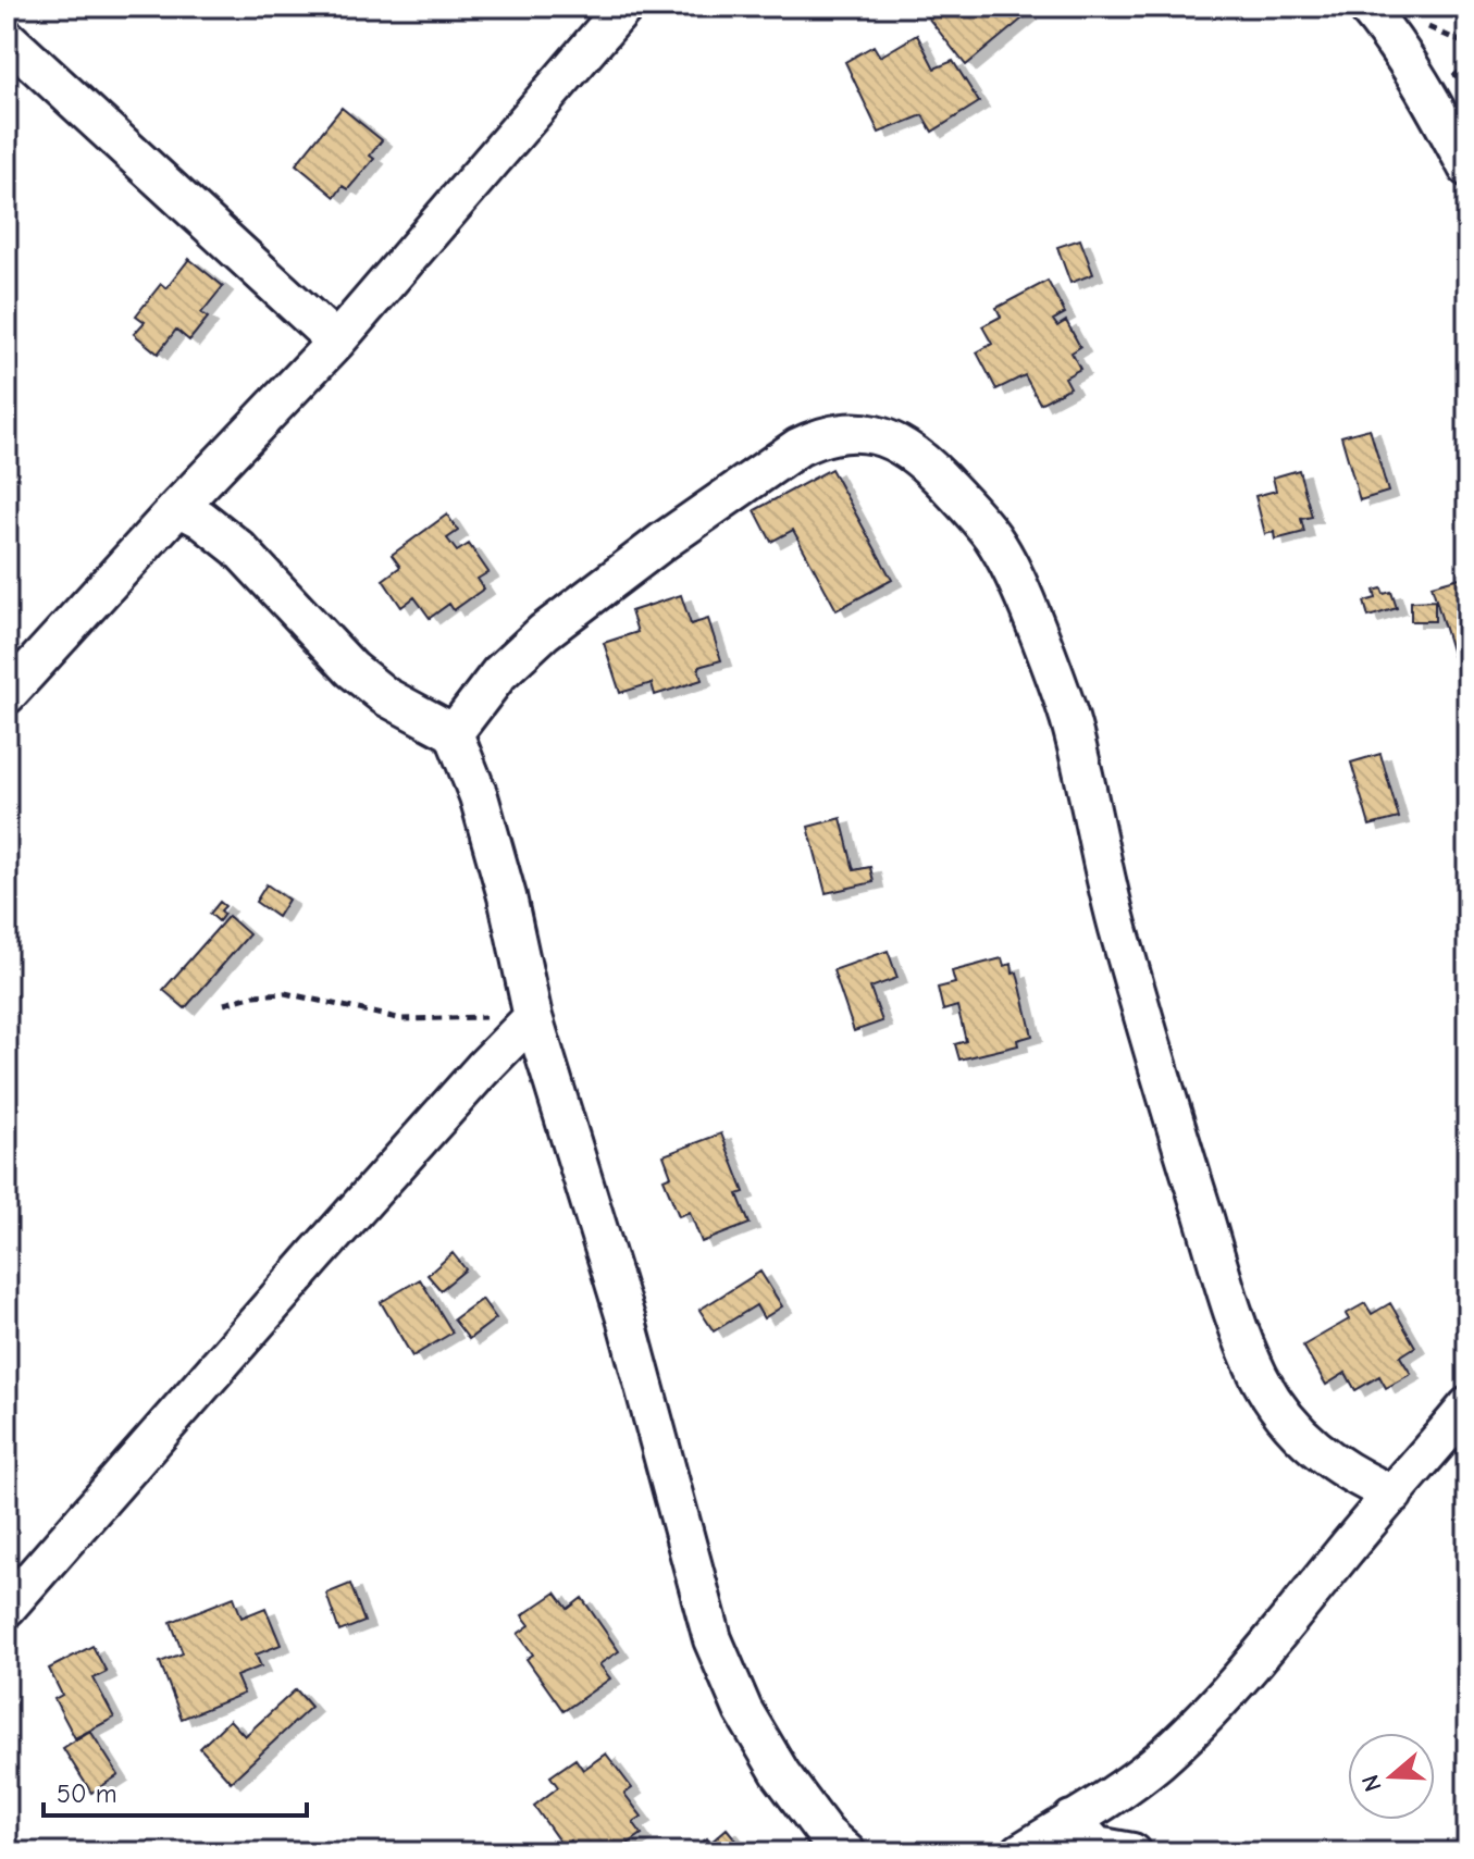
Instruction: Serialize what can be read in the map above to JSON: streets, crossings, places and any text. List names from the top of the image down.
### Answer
{
  "scale_bar": "50 m",
  "north": "left"
}
